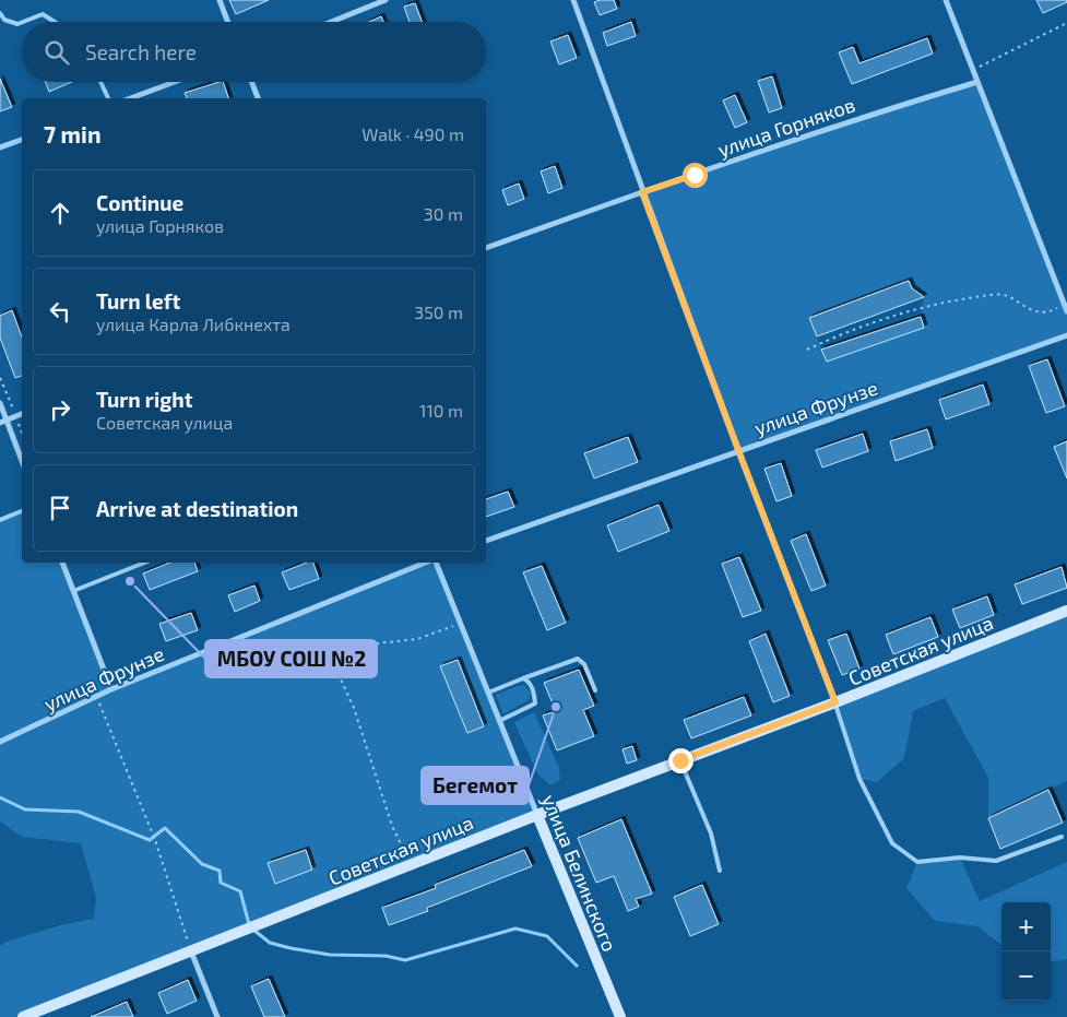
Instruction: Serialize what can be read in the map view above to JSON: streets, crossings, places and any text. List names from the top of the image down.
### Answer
{
  "streets": {
    "street": [
      "улица Горняков",
      "улица Фрунзе",
      "Советская улица",
      "улица Белинского"
    ]
  },
  "crossings": [
    ["Советская улица", "улица Белинского"]
  ],
  "places": ["МБОУ СОШ №2", "Бегемот"],
  "page": {
    "search": "Search here",
    "heading": ["7 min", "Walk · 490 m"],
    "list": [
      ["Continue", "улица Горняков", "30 m"],
      ["Turn left", "улица Карла Либкнехта", "350 m"],
      ["Turn right", "Советская улица", "110 m"],
      "Arrive at destination"
    ],
    "map_buttons": ["+", "−"]
  }
}
